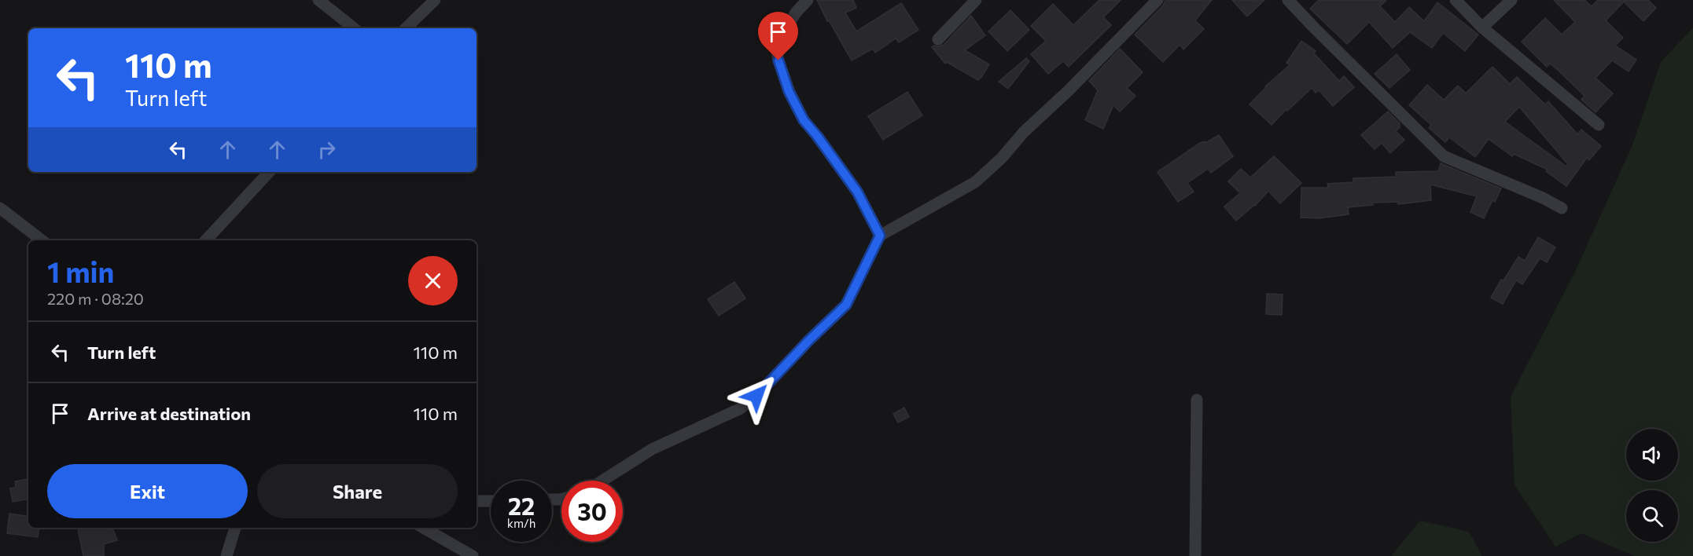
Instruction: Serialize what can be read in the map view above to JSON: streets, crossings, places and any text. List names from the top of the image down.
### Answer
{
  "page": {
    "turn": ["110 m", "Turn left"],
    "heading": ["1 min", "220 m · 08:20"],
    "list": [
      {
        "name": "Turn left",
        "value": "110 m"
      },
      {
        "name": "Arrive at destination",
        "value": "110 m"
      }
    ],
    "buttons": ["Exit", "Share"],
    "speed": "22 km/h",
    "limit": "30"
  }
}
